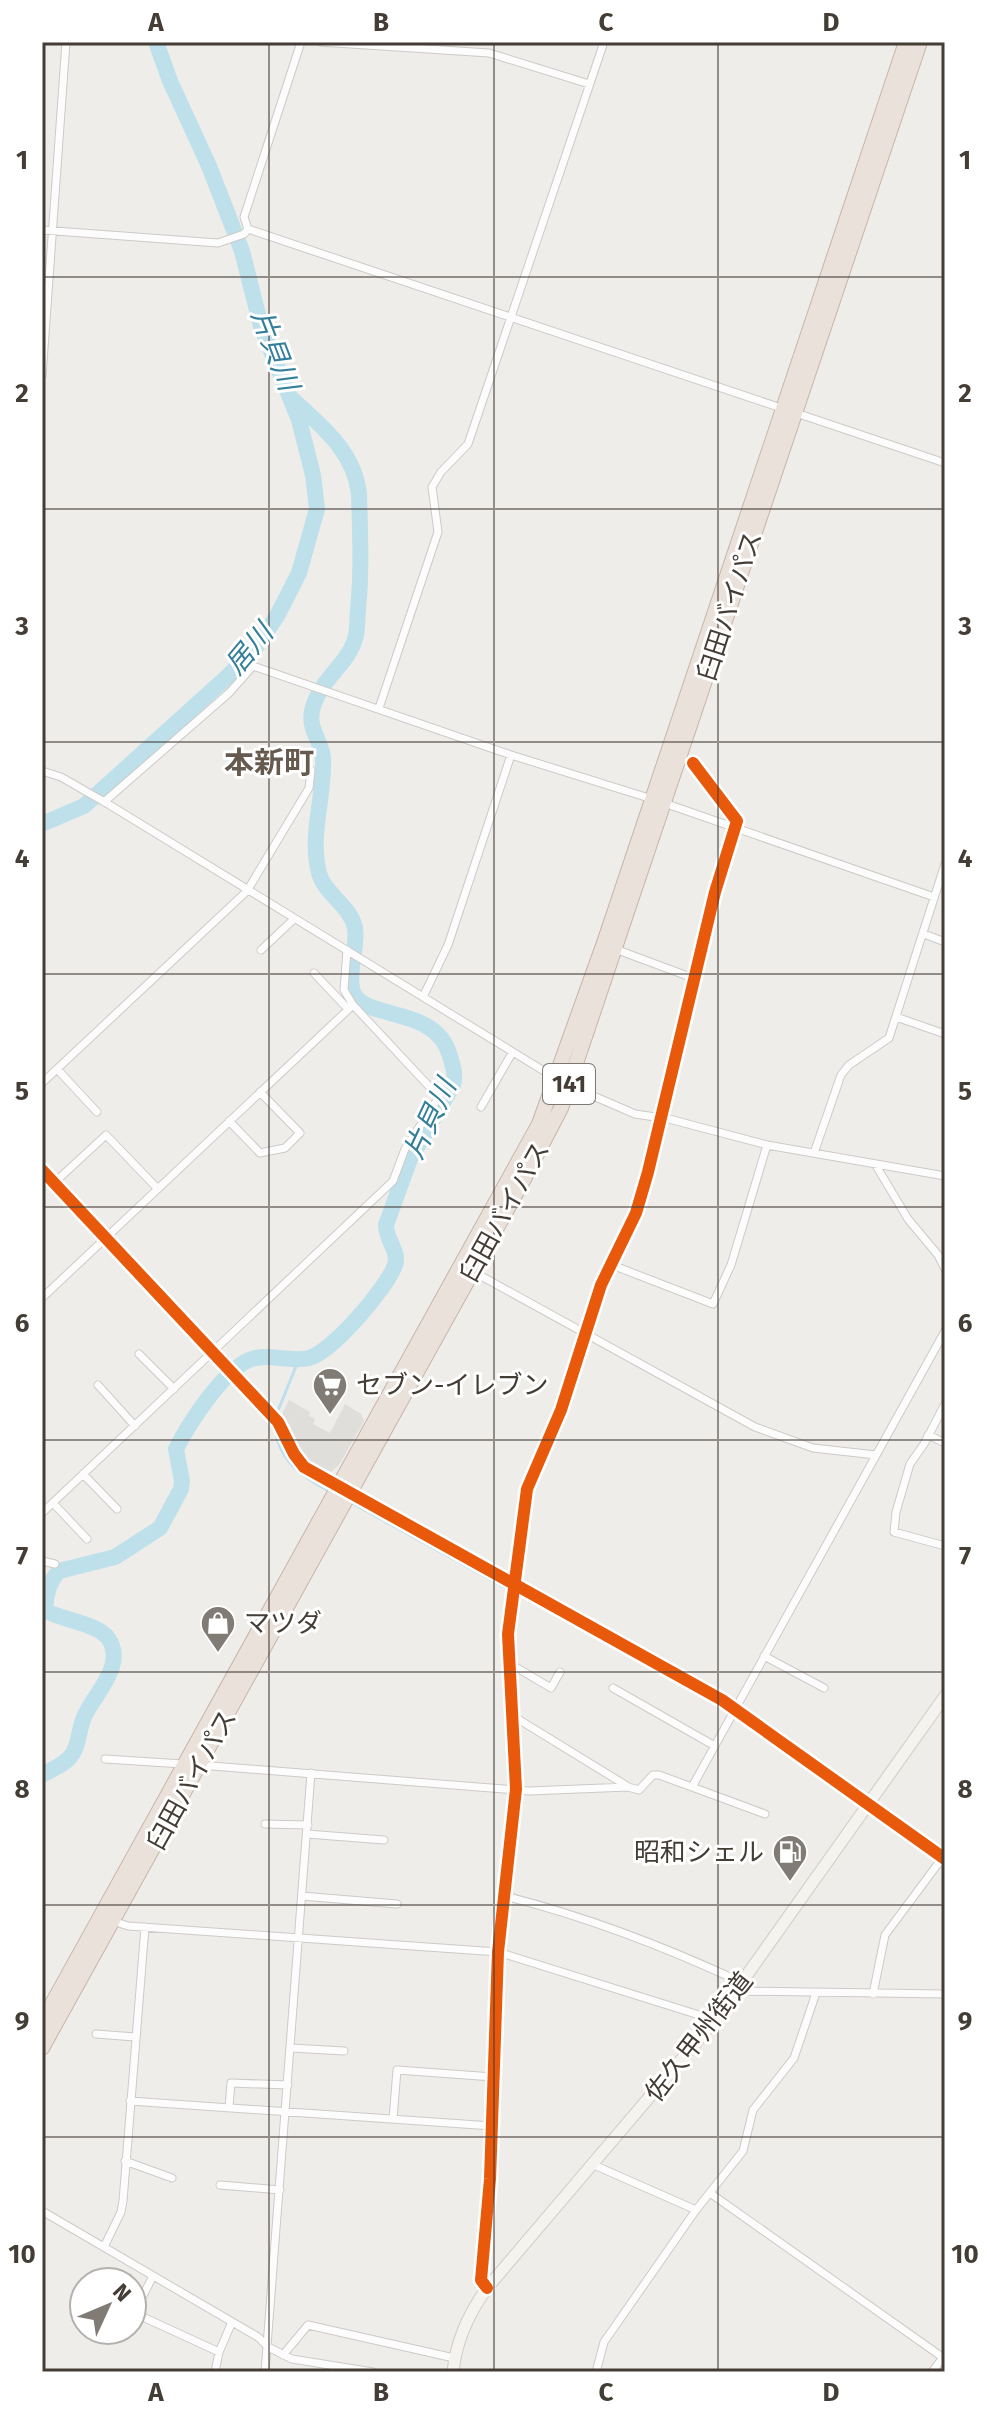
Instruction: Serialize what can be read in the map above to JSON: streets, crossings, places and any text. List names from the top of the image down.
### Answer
{
  "streets": {
    "highway": ["臼田バイパス", "141"],
    "street": ["佐久甲州街道"]
  },
  "districts": ["本新町"],
  "water": ["片貝川", "居川"],
  "places": {
    "supermarket": ["セブン-イレブン"],
    "shop": ["マツダ"],
    "fuel station": ["昭和シェル"]
  },
  "north": "top right",
  "grid": {
    "columns": [
      "A",
      "B",
      "C",
      "D"
    ],
    "rows": [
      "1",
      "2",
      "3",
      "4",
      "5",
      "6",
      "7",
      "8",
      "9",
      "10"
    ]
  }
}
